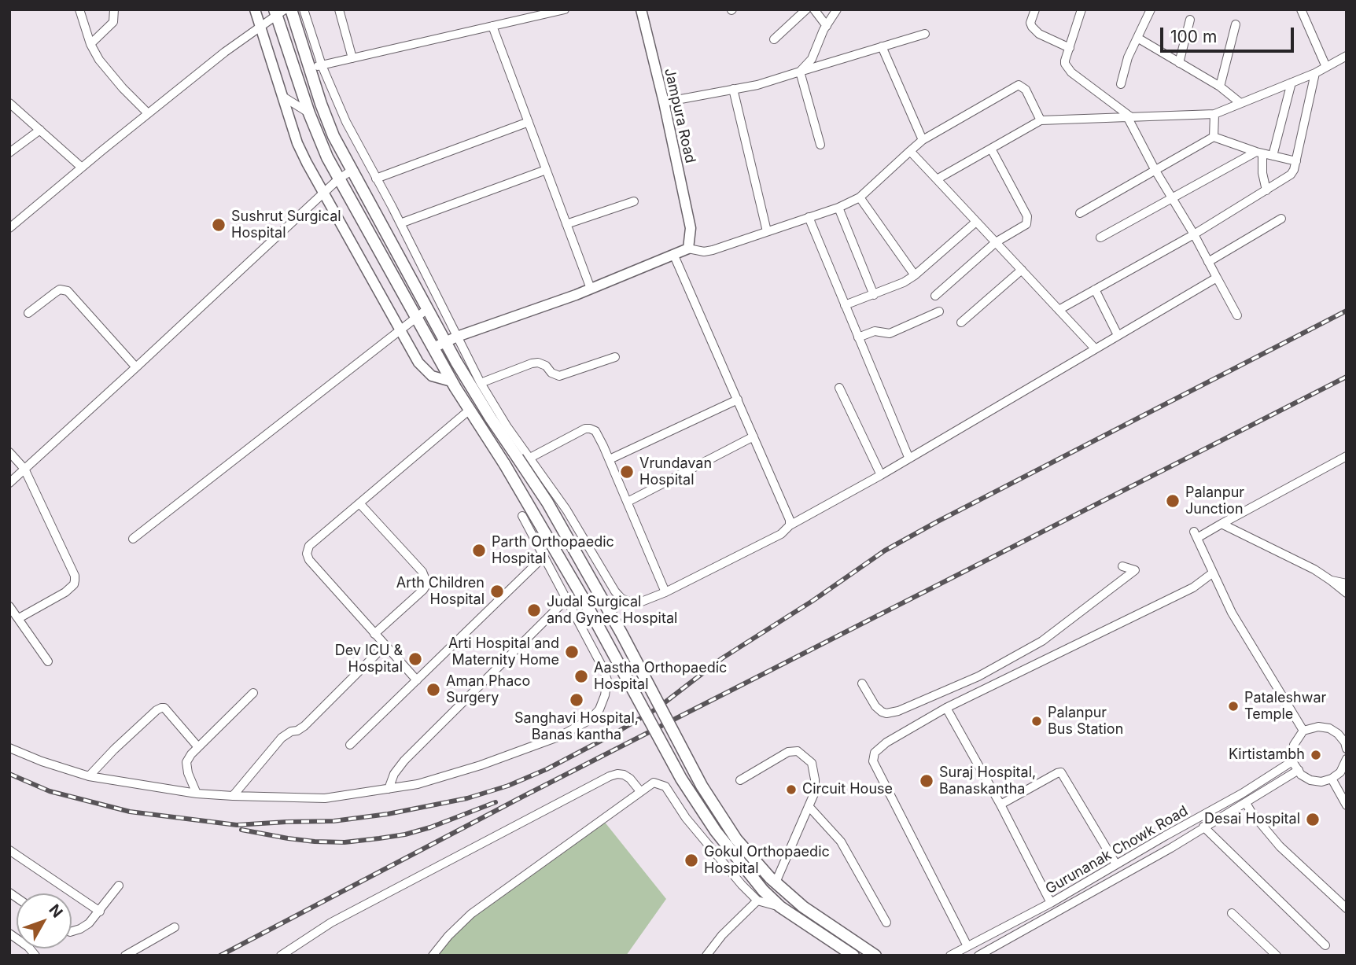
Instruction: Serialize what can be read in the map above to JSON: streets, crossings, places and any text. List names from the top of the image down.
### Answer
{
  "streets": {
    "street": ["Jampura Road", "Gurunanak Chowk Road"]
  },
  "places": [
    "Sushrut Surgical Hospital",
    "Vrundavan Hospital",
    "Palanpur Junction",
    "Parth Orthopaedic Hospital",
    "Arth Children Hospital",
    "Judal Surgical and Gynec Hospital",
    "Arti Hospital and Maternity Home",
    "Dev ICU & Hospital",
    "Aastha Orthopaedic Hospital",
    "Aman Phaco Surgery",
    "Sanghavi Hospital, Banas kantha",
    "Pataleshwar Temple",
    "Palanpur Bus Station",
    "Kirtistambh",
    "Suraj Hospital, Banaskantha",
    "Circuit House",
    "Desai Hospital",
    "Gokul Orthopaedic Hospital"
  ],
  "scale_bar": "100 m",
  "north": "top right"
}
